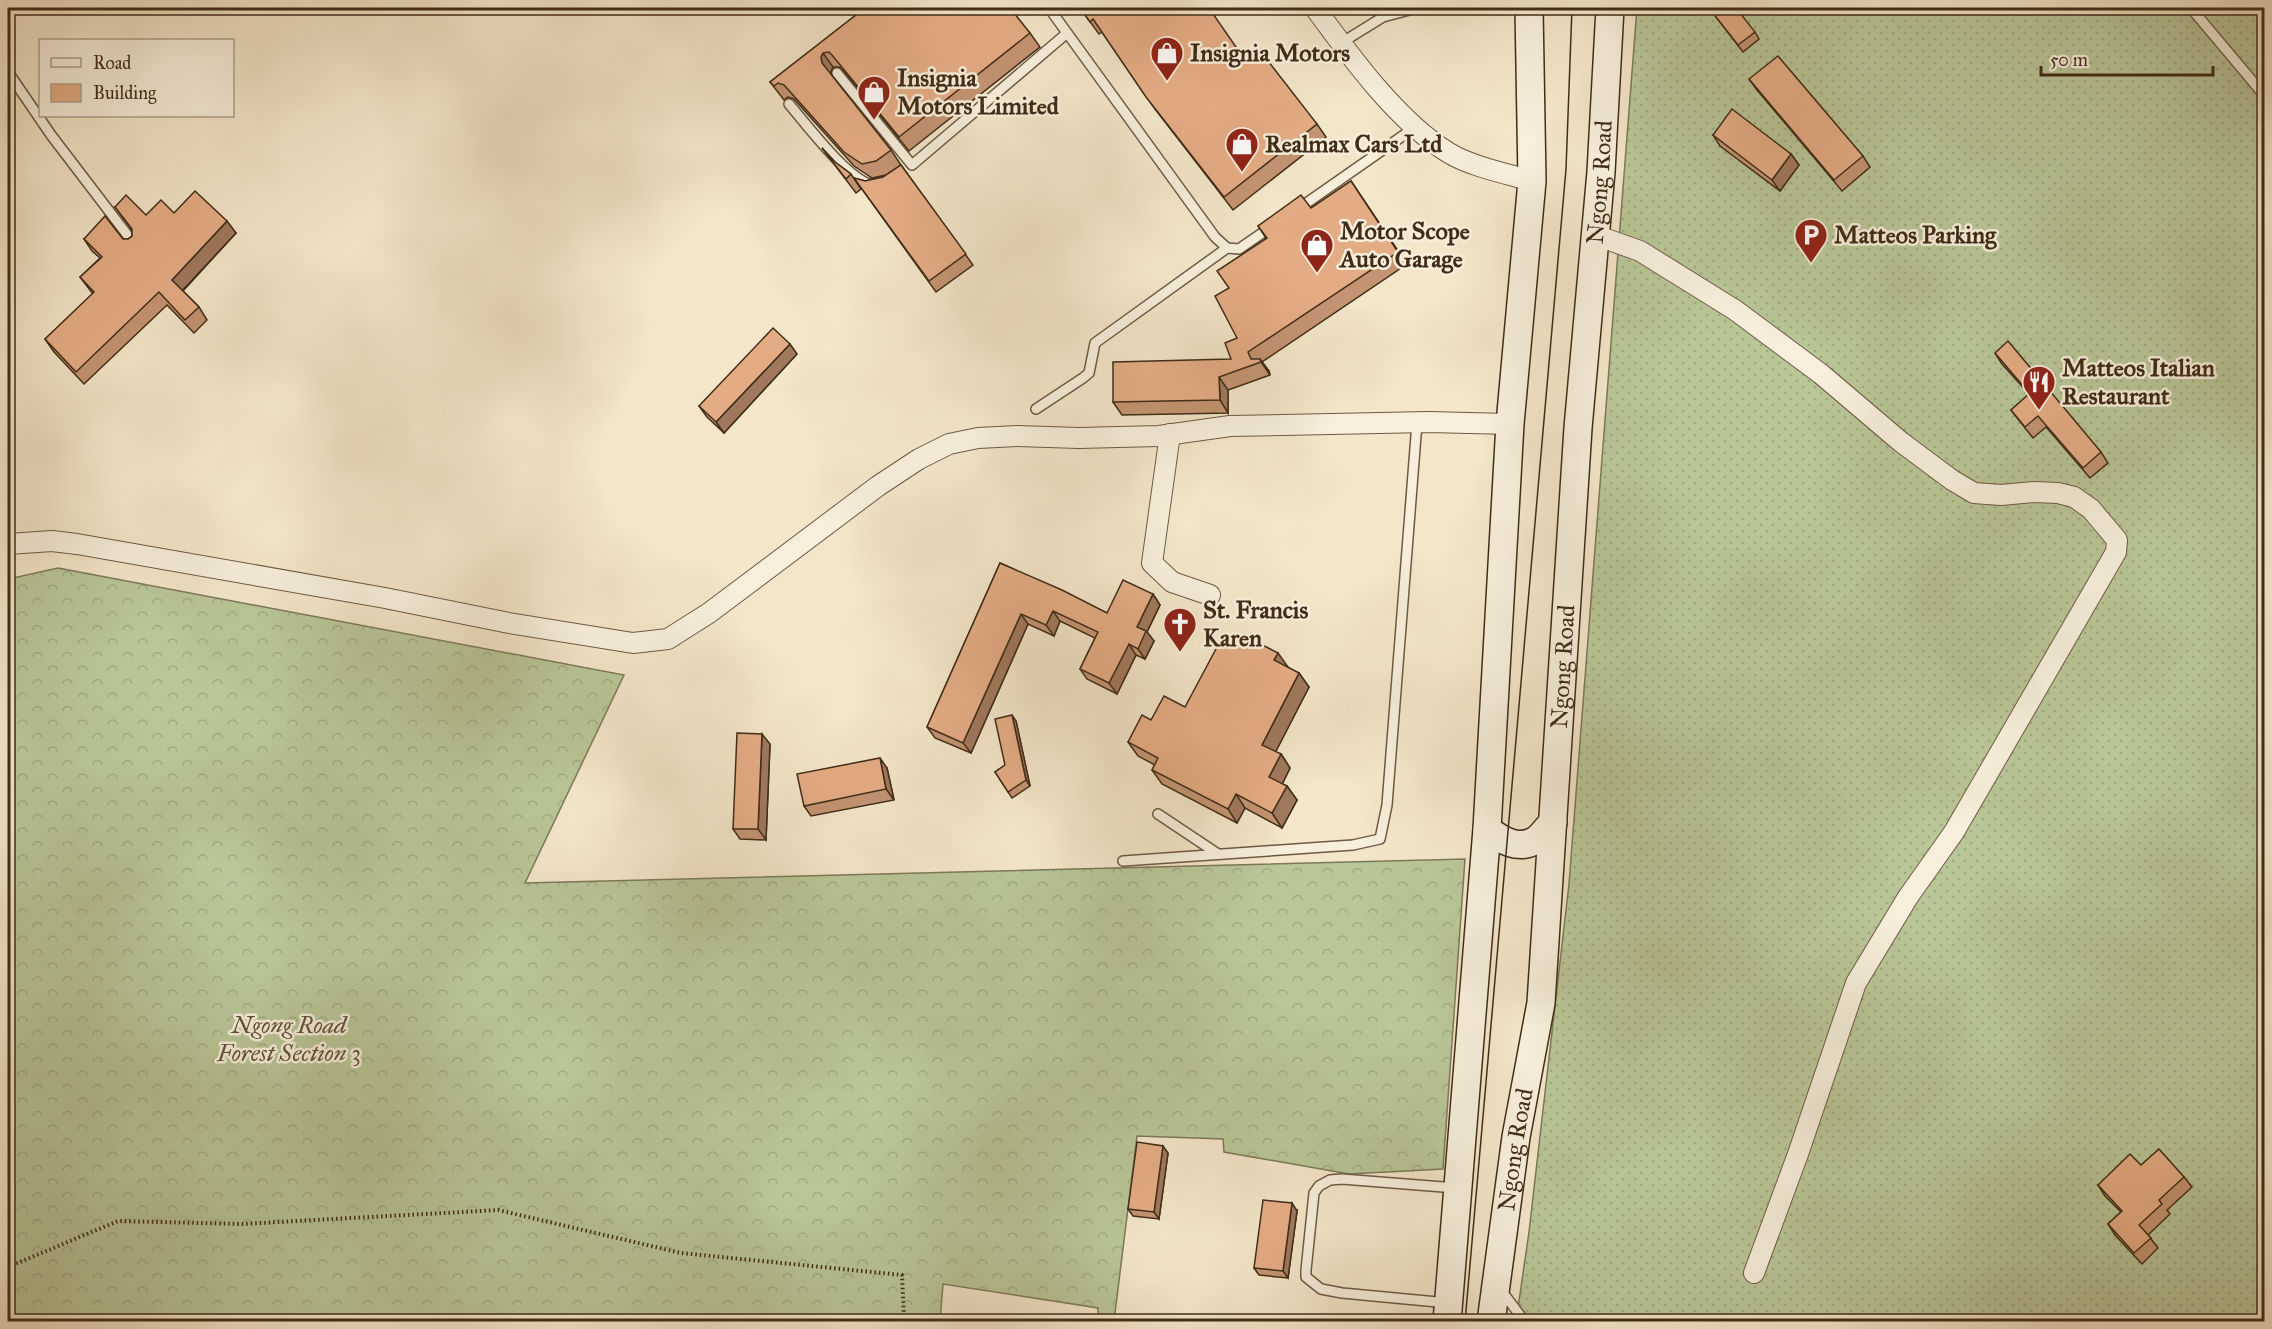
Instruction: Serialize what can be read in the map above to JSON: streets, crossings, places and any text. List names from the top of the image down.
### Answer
{
  "streets": {
    "main road": ["Ngong Road"]
  },
  "parks": ["Ngong Road Forest Section 3"],
  "places": {
    "shop": [
      "Insignia Motors",
      "Insignia Motors Limited",
      "Realmax Cars Ltd",
      "Motor Scope Auto Garage"
    ],
    "parking": ["Matteos Parking"],
    "restaurant": ["Matteos Italian Restaurant"],
    "church": ["St. Francis Karen"]
  },
  "legend": ["Road", "Building"],
  "scale_bar": "50 m"
}
